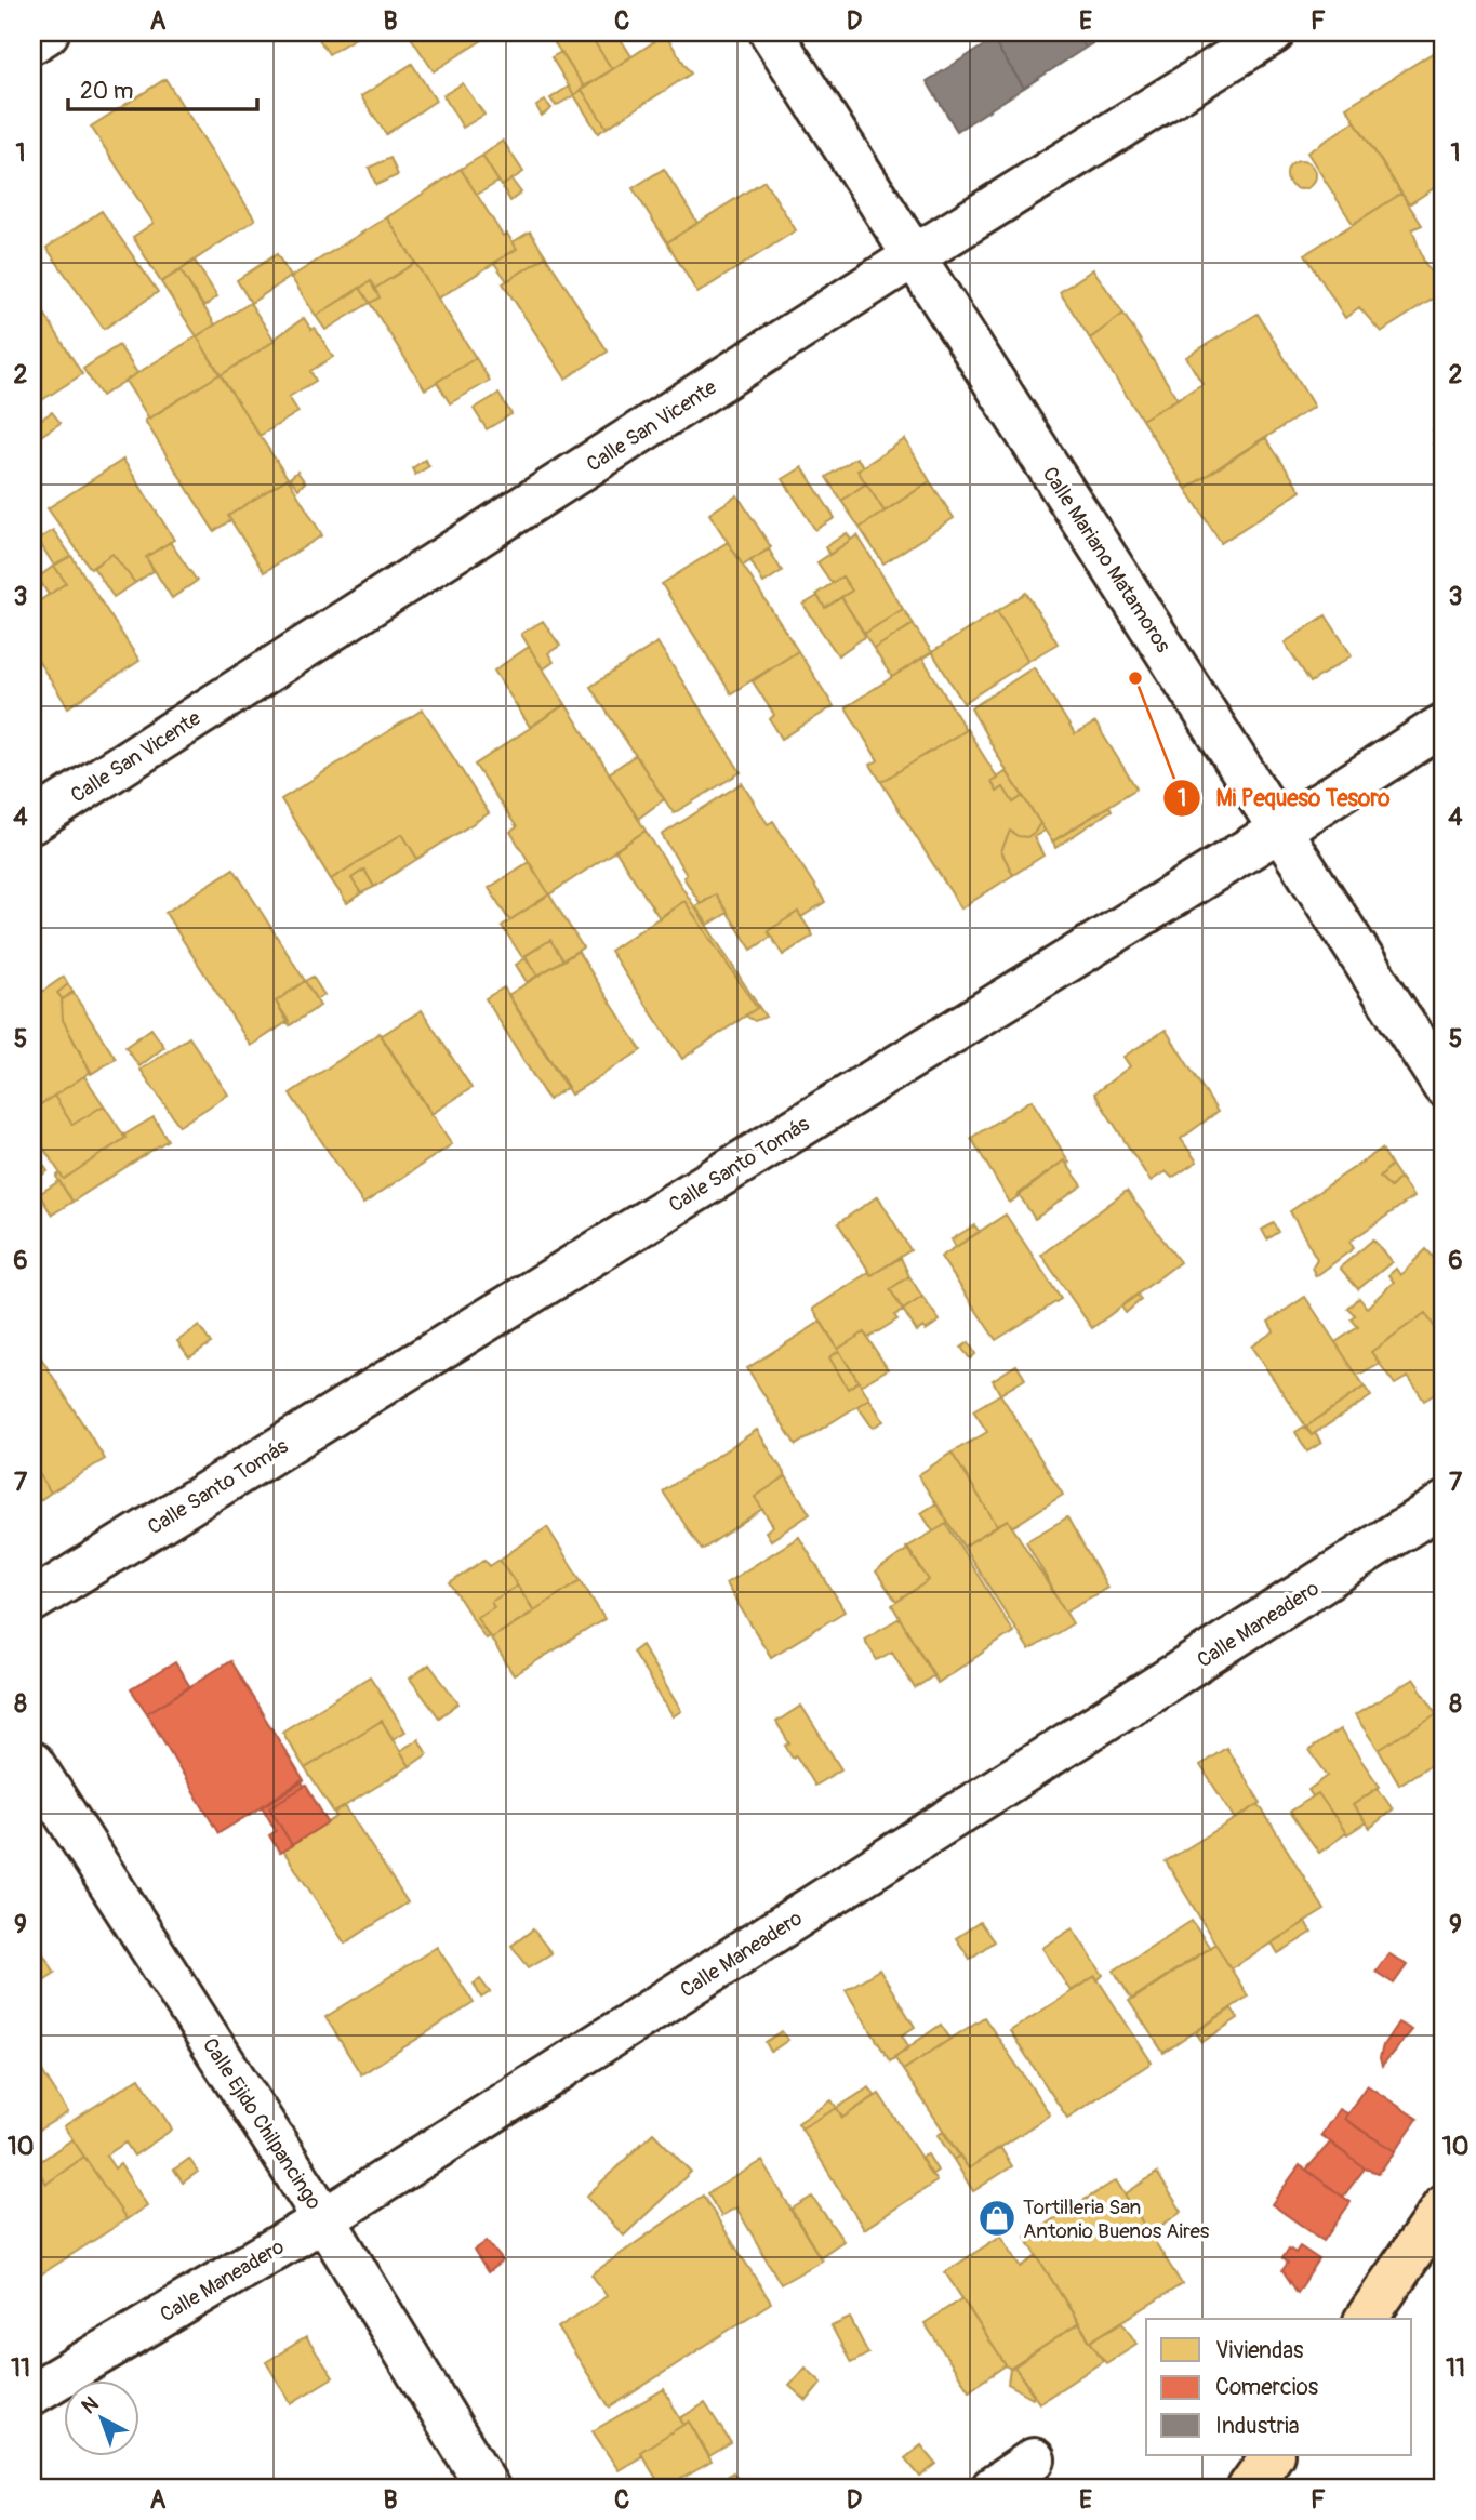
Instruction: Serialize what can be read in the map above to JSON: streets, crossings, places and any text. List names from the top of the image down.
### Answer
{
  "streets": {
    "street": [
      "Calle San Vicente",
      "Calle Mariano Matamoros",
      "Calle Santo Tomás",
      "Calle Maneadero",
      "Calle Ejido Chilpancingo"
    ]
  },
  "crossings": [
    ["Calle San Vicente", "Calle Mariano Matamoros"],
    ["Calle Mariano Matamoros", "Calle Santo Tomás"],
    ["Calle Maneadero", "Calle Ejido Chilpancingo"]
  ],
  "places": {
    "other": ["Mi Pequeso Tesoro"],
    "shop": ["Tortilleria San Antonio Buenos Aires"]
  },
  "legend": ["Viviendas", "Comercios", "Industria"],
  "scale_bar": "20 m",
  "north": "top left",
  "grid": {
    "columns": [
      "A",
      "B",
      "C",
      "D",
      "E",
      "F"
    ],
    "rows": [
      "1",
      "2",
      "3",
      "4",
      "5",
      "6",
      "7",
      "8",
      "9",
      "10",
      "11"
    ]
  }
}
